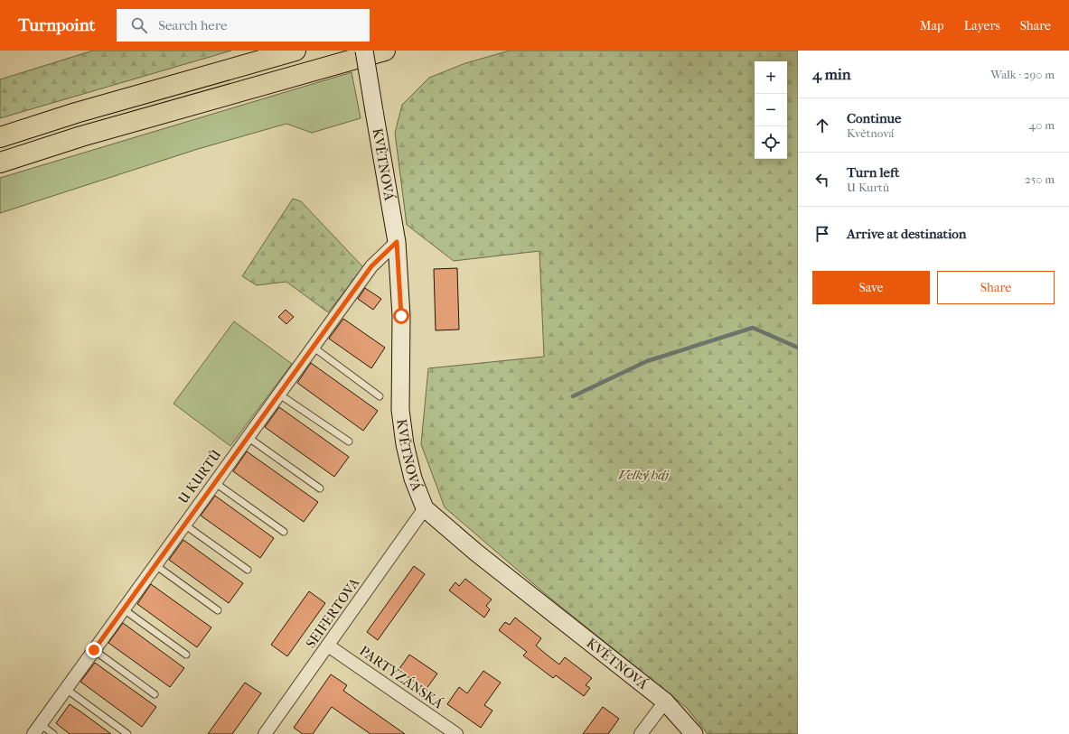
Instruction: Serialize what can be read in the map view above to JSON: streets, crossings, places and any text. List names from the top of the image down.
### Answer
{
  "streets": {
    "street": [
      "KVĚTNOVÁ",
      "U KURTŮ",
      "SEIFERTOVA",
      "PARTYZÁNSKÁ"
    ]
  },
  "crossings": [
    ["KVĚTNOVÁ", "U KURTŮ"],
    ["KVĚTNOVÁ", "SEIFERTOVA"],
    ["SEIFERTOVA", "PARTYZÁNSKÁ"]
  ],
  "parks": ["Velký háj"],
  "page": {
    "header": "Turnpoint",
    "search": "Search here",
    "nav": ["Map", "Layers", "Share"],
    "heading": ["4 min", "Walk · 290 m"],
    "map_buttons": ["+", "−"],
    "list": [
      ["Continue", "Květnová", "40 m"],
      ["Turn left", "U Kurtů", "250 m"],
      "Arrive at destination"
    ],
    "buttons": ["Save", "Share"]
  }
}
